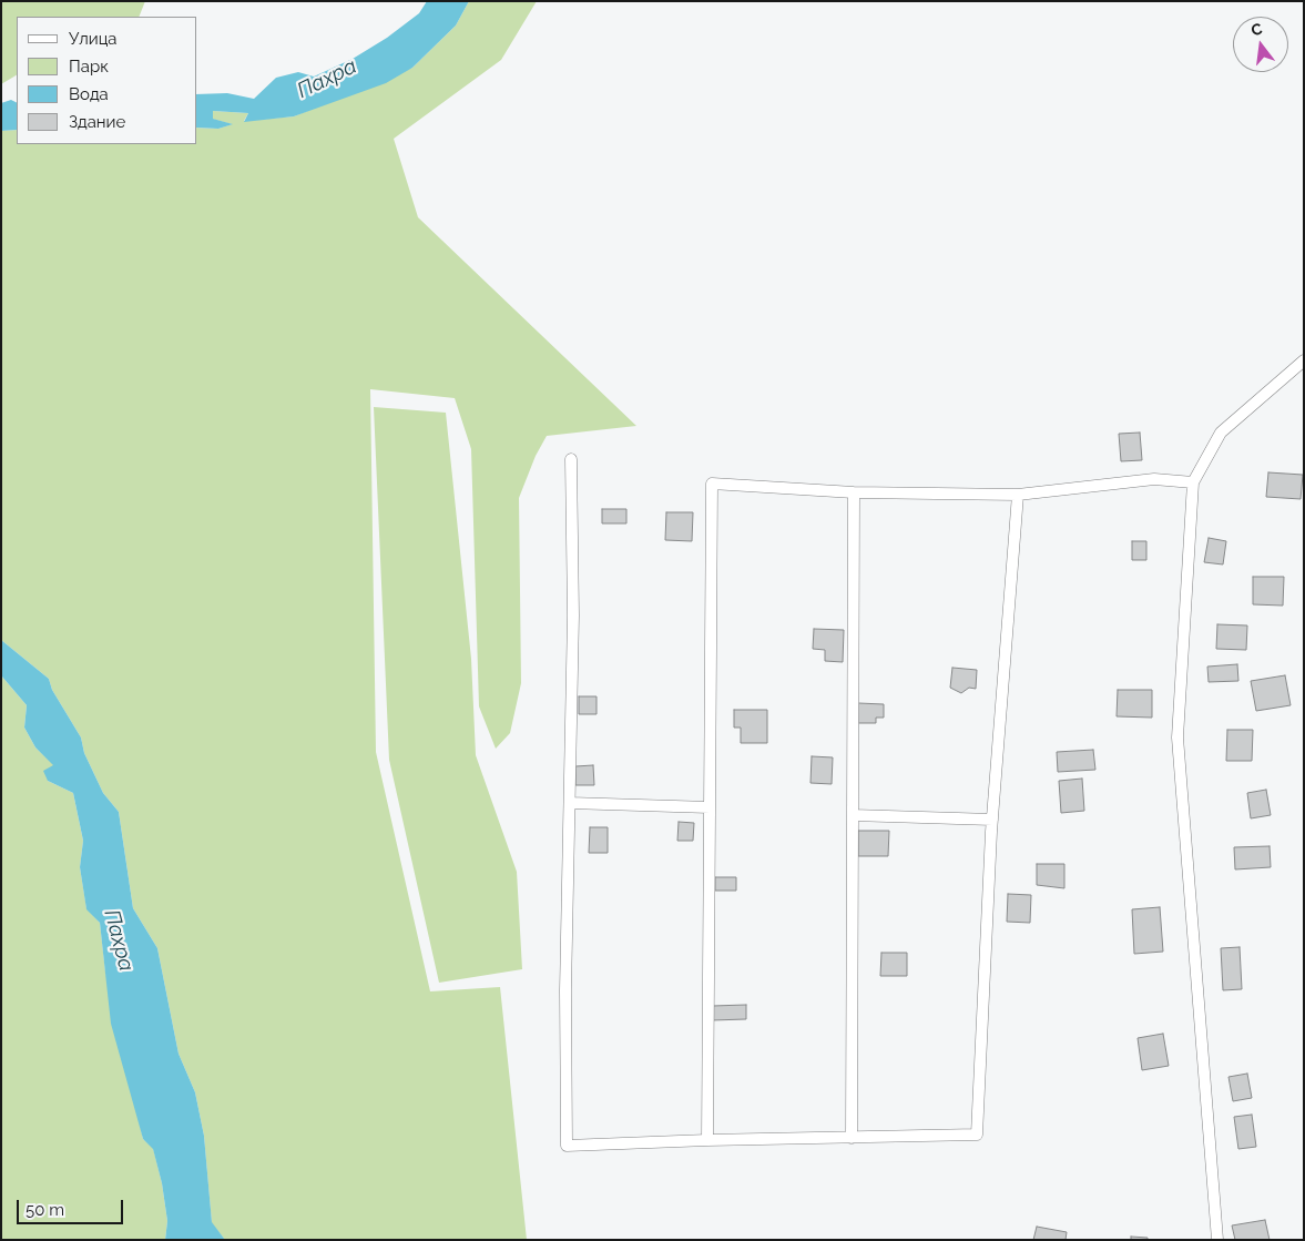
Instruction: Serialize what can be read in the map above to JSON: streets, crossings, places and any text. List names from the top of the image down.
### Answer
{
  "water": ["Пахра"],
  "legend": [
    "Улица",
    "Парк",
    "Вода",
    "Здание"
  ],
  "scale_bar": "50 m",
  "north": "top"
}
